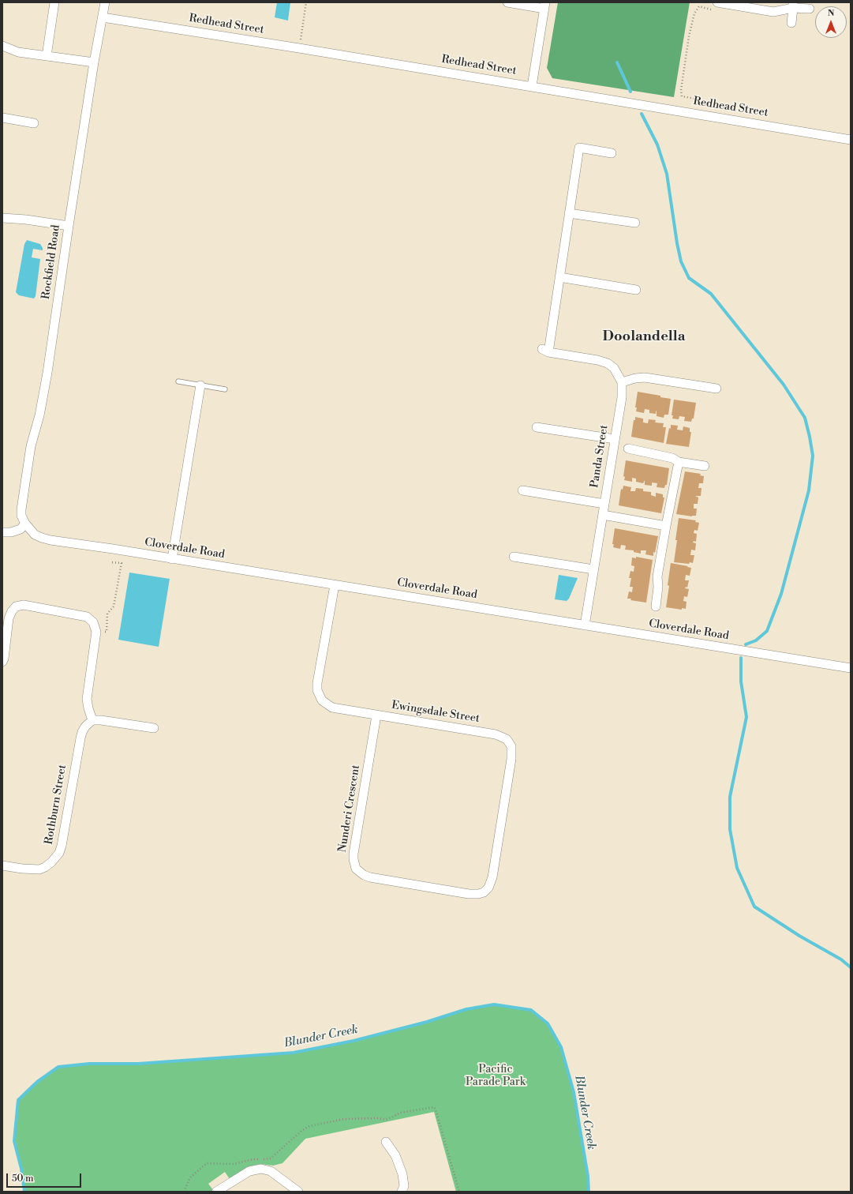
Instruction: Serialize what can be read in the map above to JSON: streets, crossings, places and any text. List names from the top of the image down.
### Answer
{
  "streets": {
    "street": [
      "Redhead Street",
      "Rockfield Road",
      "Panda Street",
      "Cloverdale Road",
      "Ewingsdale Street",
      "Rothburn Street",
      "Nunderi Crescent"
    ]
  },
  "crossings": [
    ["Redhead Street", "Rockfield Road"],
    ["Rockfield Road", "Cloverdale Road"],
    ["Panda Street", "Cloverdale Road"],
    ["Cloverdale Road", "Ewingsdale Street"],
    ["Ewingsdale Street", "Nunderi Crescent"]
  ],
  "districts": ["Doolandella"],
  "water": ["Blunder Creek"],
  "parks": ["Pacific Parade Park"],
  "scale_bar": "50 m",
  "north": "top"
}
